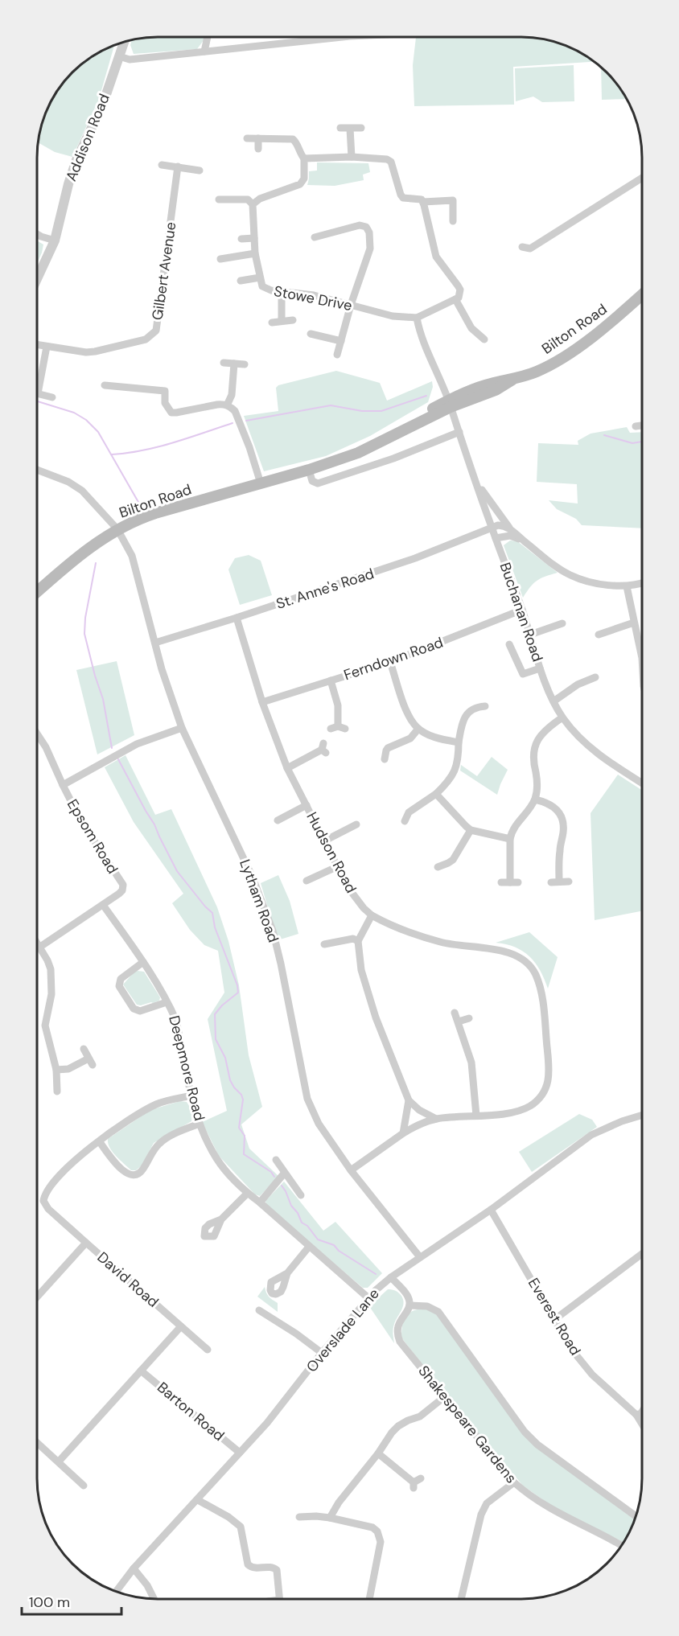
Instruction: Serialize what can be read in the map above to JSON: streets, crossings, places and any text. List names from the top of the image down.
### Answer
{
  "streets": {
    "main road": ["Bilton Road"],
    "street": [
      "Addison Road",
      "Gilbert Avenue",
      "Stowe Drive",
      "St. Anne's Road",
      "Buchanan Road",
      "Ferndown Road",
      "Epsom Road",
      "Hudson Road",
      "Lytham Road",
      "Deepmore Road",
      "David Road",
      "Everest Road",
      "Overslade Lane",
      "Barton Road",
      "Shakespeare Gardens"
    ]
  },
  "crossings": [
    ["Stowe Drive", "Buchanan Road"],
    ["Bilton Road", "Buchanan Road"],
    ["Bilton Road", "Lytham Road"],
    ["St. Anne's Road", "Buchanan Road"],
    ["St. Anne's Road", "Hudson Road"],
    ["St. Anne's Road", "Lytham Road"],
    ["Buchanan Road", "Ferndown Road"],
    ["Ferndown Road", "Hudson Road"],
    ["Epsom Road", "Lytham Road"],
    ["Epsom Road", "Deepmore Road"],
    ["Lytham Road", "Overslade Lane"],
    ["Deepmore Road", "Overslade Lane"],
    ["Everest Road", "Overslade Lane"],
    ["Overslade Lane", "Barton Road"]
  ],
  "scale_bar": "100 m"
}
